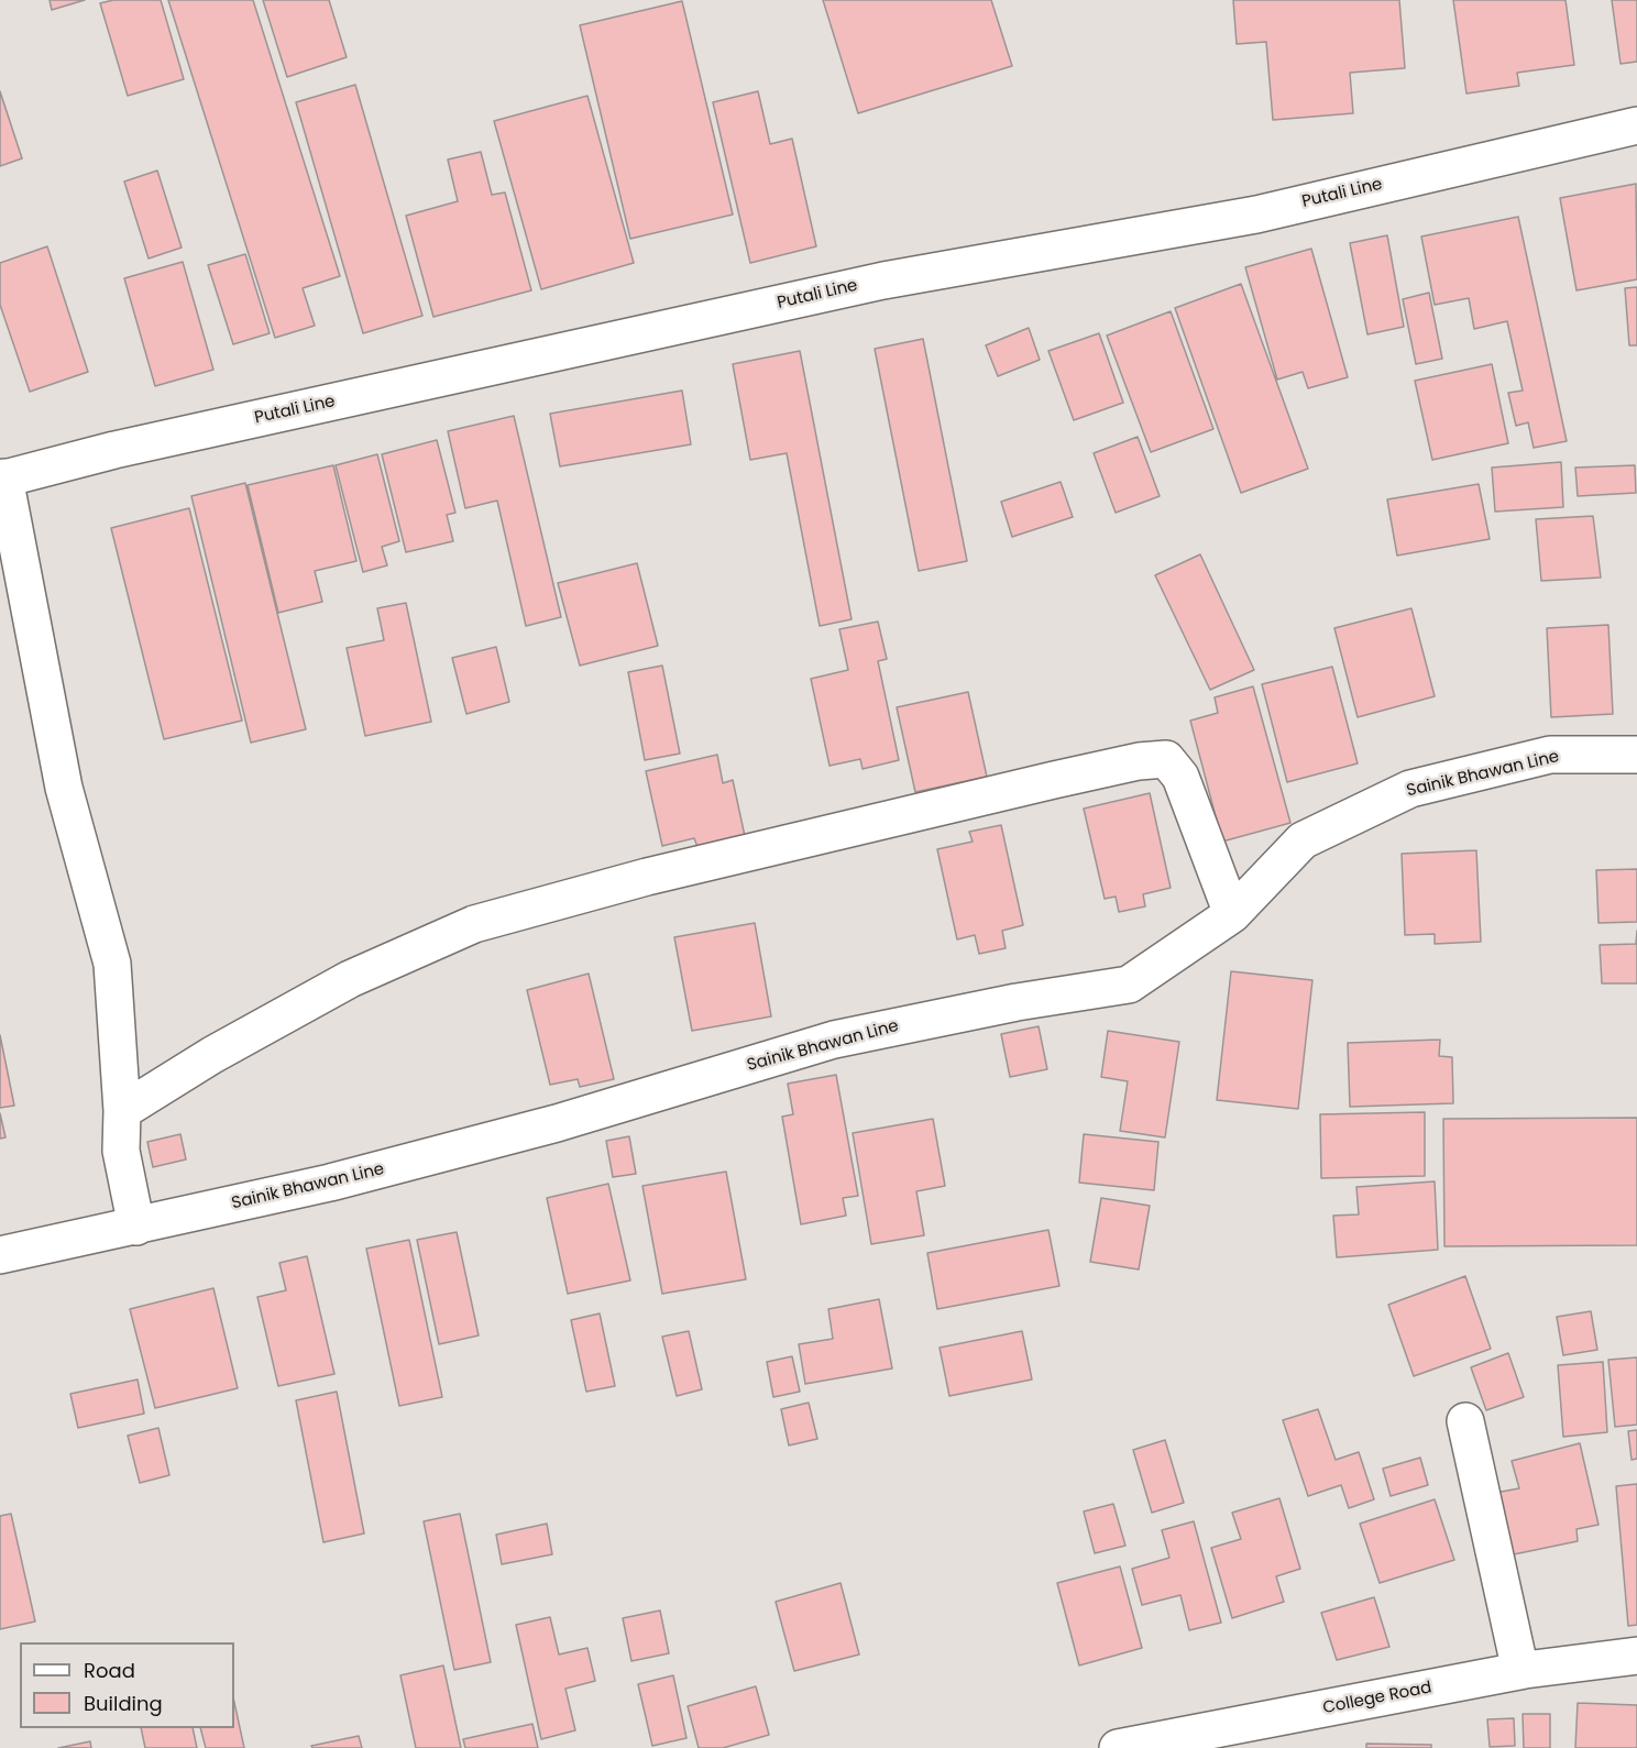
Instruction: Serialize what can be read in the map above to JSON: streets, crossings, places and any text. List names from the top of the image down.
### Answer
{
  "streets": {
    "street": ["Putali Line", "Sainik Bhawan Line", "College Road"]
  },
  "legend": ["Road", "Building"]
}
